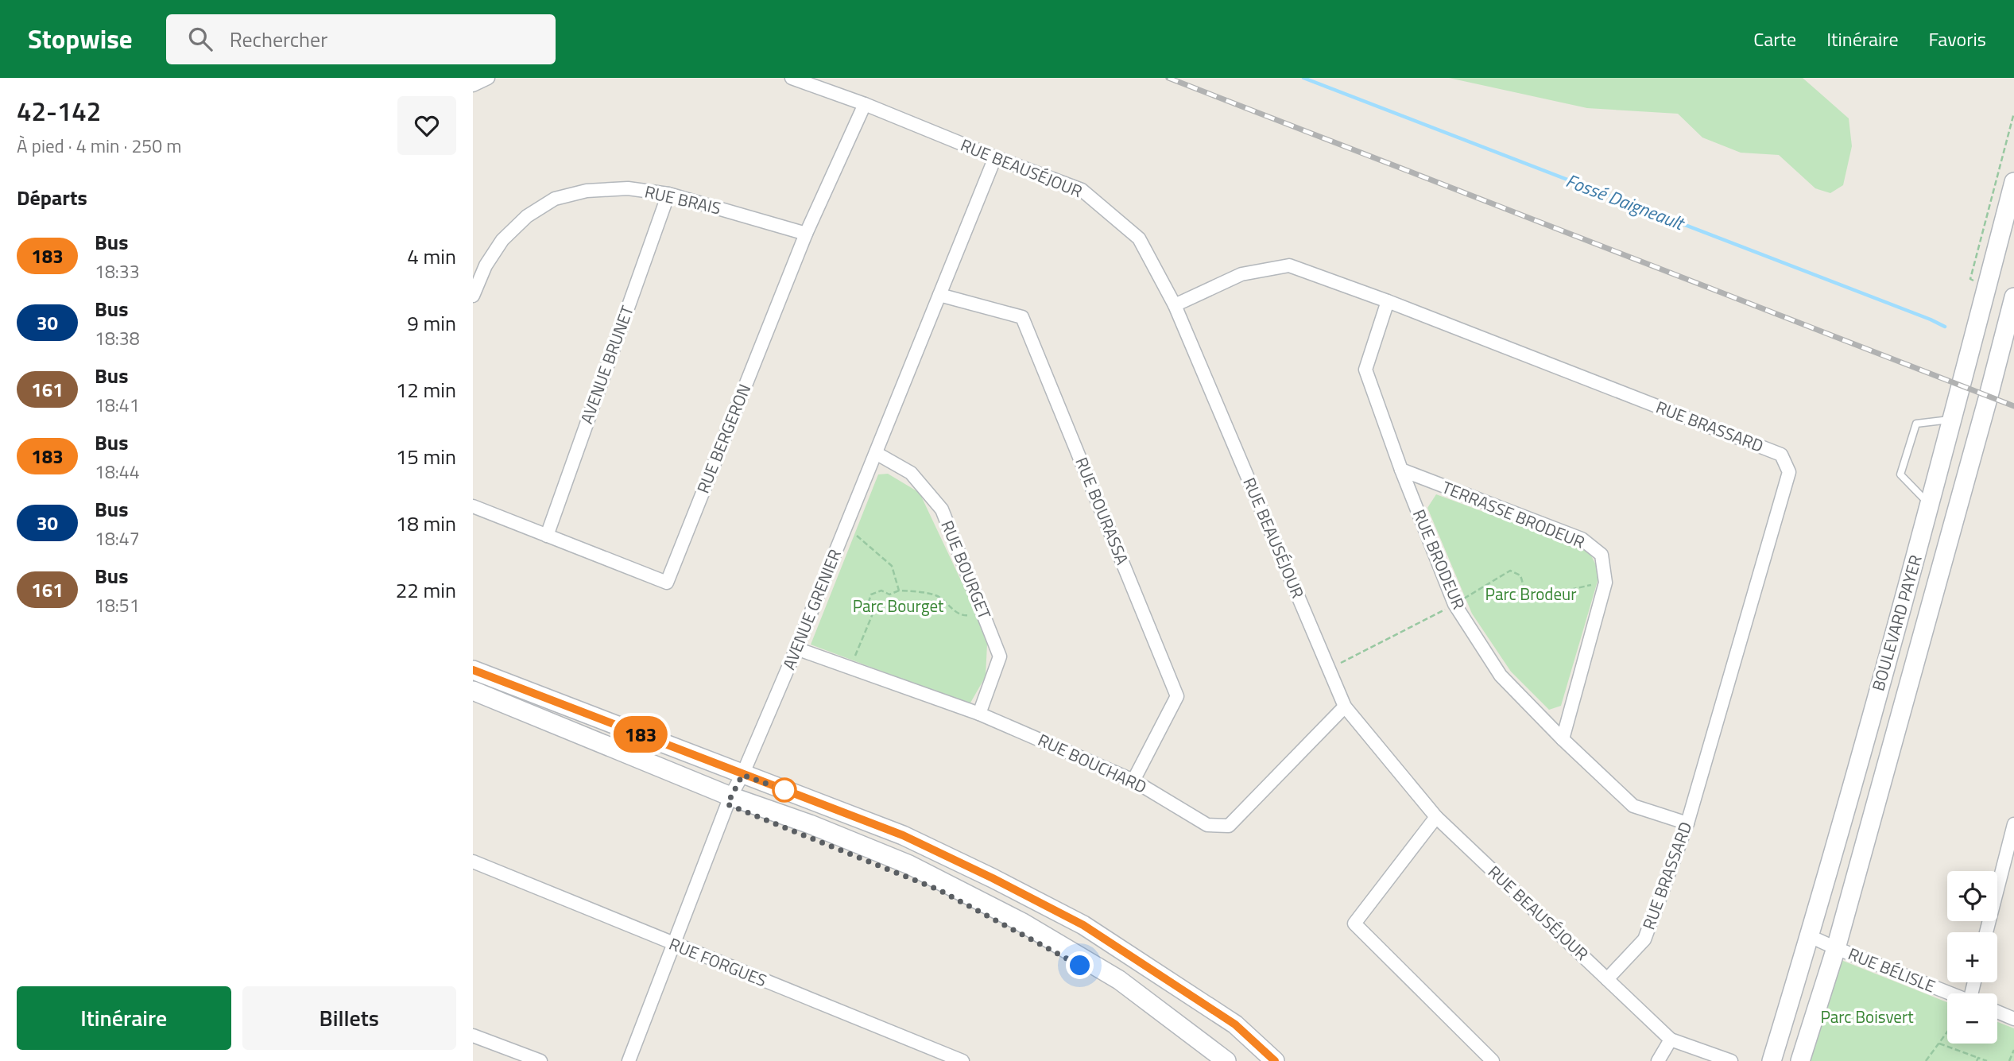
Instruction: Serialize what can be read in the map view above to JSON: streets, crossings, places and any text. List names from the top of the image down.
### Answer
{
  "streets": {
    "main road": ["BOULEVARD PAYER"],
    "street": [
      "RUE BEAUSÉJOUR",
      "RUE BRAIS",
      "AVENUE BRUNET",
      "RUE BRASSARD",
      "RUE BERGERON",
      "RUE BOURASSA",
      "TERRASSE BRODEUR",
      "RUE BRODEUR",
      "RUE BOURGET",
      "AVENUE GRENIER",
      "RUE BOUCHARD",
      "RUE FORGUES",
      "RUE BÉLISLE"
    ]
  },
  "crossings": [
    ["RUE BEAUSÉJOUR", "RUE BRASSARD"],
    ["RUE BEAUSÉJOUR", "RUE BERGERON"],
    ["RUE BEAUSÉJOUR", "AVENUE GRENIER"],
    ["RUE BEAUSÉJOUR", "RUE BOUCHARD"],
    ["RUE BRAIS", "AVENUE BRUNET"],
    ["RUE BRAIS", "RUE BERGERON"],
    ["AVENUE BRUNET", "RUE BERGERON"],
    ["RUE BRASSARD", "RUE BRODEUR"],
    ["RUE BOURASSA", "AVENUE GRENIER"],
    ["RUE BOURASSA", "RUE BOUCHARD"],
    ["TERRASSE BRODEUR", "RUE BRODEUR"],
    ["RUE BOURGET", "AVENUE GRENIER"],
    ["RUE BOURGET", "RUE BOUCHARD"],
    ["AVENUE GRENIER", "RUE BOUCHARD"],
    ["AVENUE GRENIER", "RUE FORGUES"],
    ["BOULEVARD PAYER", "RUE BÉLISLE"]
  ],
  "water": ["Fossé Daigneault"],
  "parks": ["Parc Brodeur", "Parc Bourget", "Parc Boisvert"],
  "lines": ["bus line 183"],
  "page": {
    "header": "Stopwise",
    "search": "Rechercher",
    "nav": ["Carte", "Itinéraire", "Favoris"],
    "heading": [
      ["42-142", "À pied · 4 min · 250 m"],
      "Départs"
    ],
    "on_map": "183",
    "list": [
      {
        "mark": "183",
        "name": "Bus",
        "note": "18:33",
        "value": "4 min"
      },
      {
        "mark": "30",
        "name": "Bus",
        "note": "18:38",
        "value": "9 min"
      },
      {
        "mark": "161",
        "name": "Bus",
        "note": "18:41",
        "value": "12 min"
      },
      {
        "mark": "183",
        "name": "Bus",
        "note": "18:44",
        "value": "15 min"
      },
      {
        "mark": "30",
        "name": "Bus",
        "note": "18:47",
        "value": "18 min"
      },
      {
        "mark": "161",
        "name": "Bus",
        "note": "18:51",
        "value": "22 min"
      }
    ],
    "map_buttons": ["+", "−"],
    "buttons": ["Itinéraire", "Billets"]
  }
}
